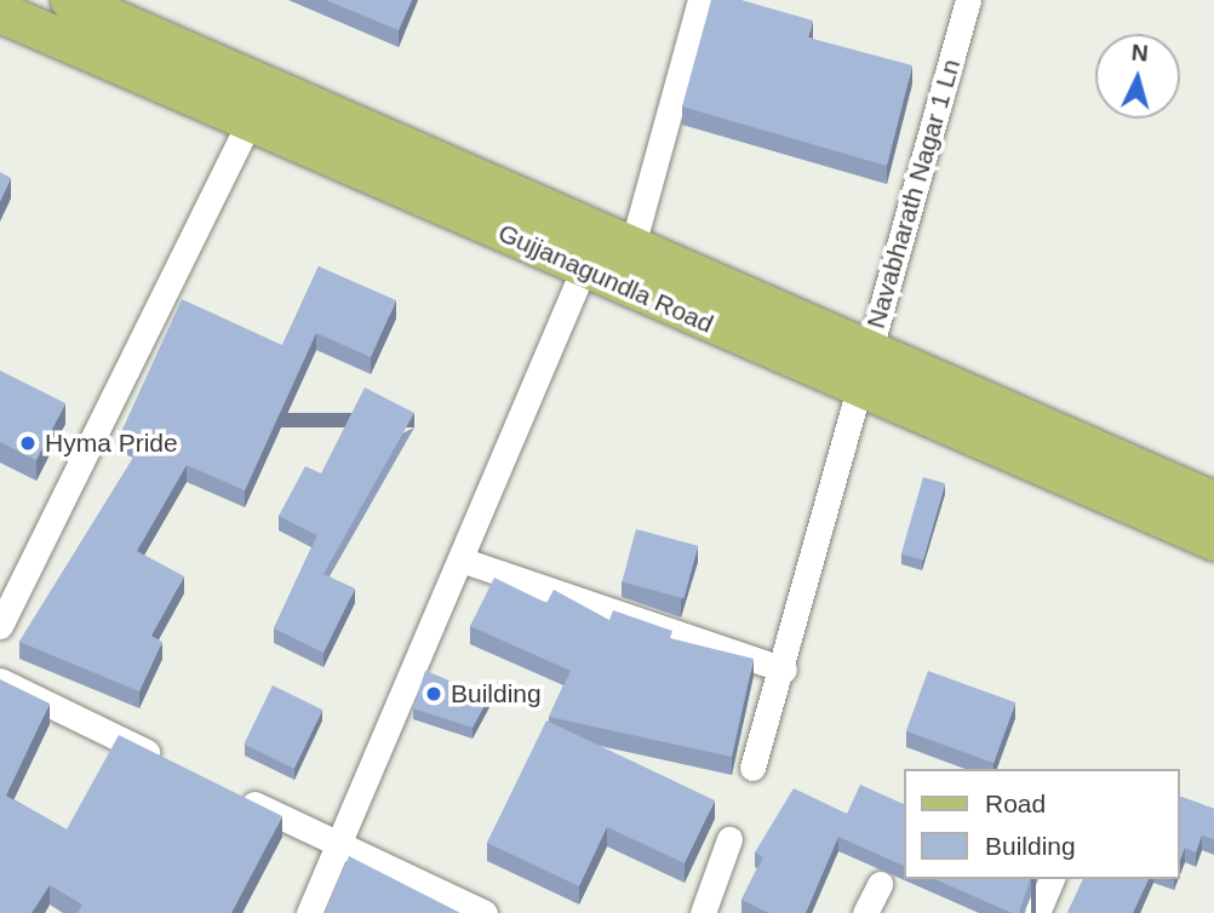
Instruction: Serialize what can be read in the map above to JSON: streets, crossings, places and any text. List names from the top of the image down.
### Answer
{
  "streets": {
    "main road": ["Gujjanagundla Road"],
    "street": ["Navabharath Nagar 1 Ln"]
  },
  "crossings": [
    ["Navabharath Nagar 1 Ln", "Gujjanagundla Road"]
  ],
  "places": ["Hyma Pride", "Building"],
  "legend": ["Road", "Building"],
  "north": "top"
}
